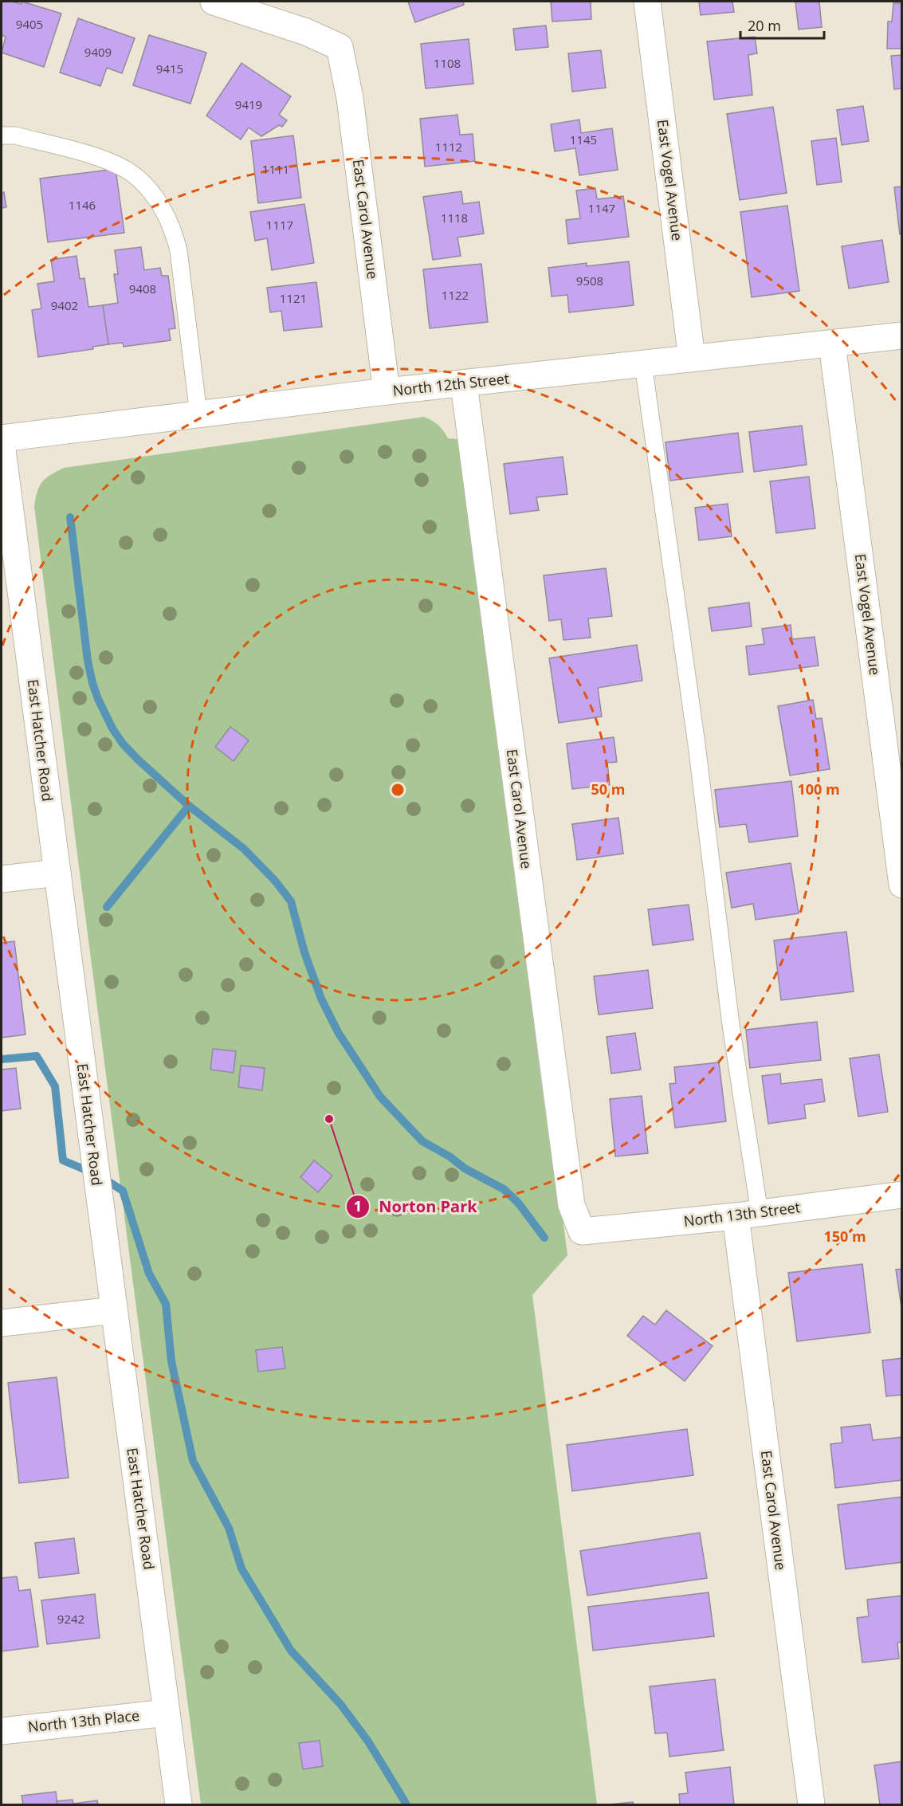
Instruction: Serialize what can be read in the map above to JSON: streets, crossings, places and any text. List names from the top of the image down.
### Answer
{
  "streets": {
    "street": [
      "East Vogel Avenue",
      "East Carol Avenue",
      "North 12th Street",
      "East Hatcher Road",
      "North 13th Street",
      "North 13th Place"
    ]
  },
  "crossings": [
    ["East Vogel Avenue", "North 12th Street"],
    ["East Carol Avenue", "North 12th Street"],
    ["East Carol Avenue", "North 13th Street"],
    ["East Hatcher Road", "North 13th Place"]
  ],
  "places": ["Norton Park"],
  "house_numbers": [
    "9405",
    "9409",
    "1108",
    "9415",
    "9419",
    "1145",
    "1112",
    "1111",
    "1146",
    "1147",
    "1118",
    "1117",
    "9508",
    "9408",
    "1122",
    "1121",
    "9402",
    "9242"
  ],
  "scale_bar": "20 m",
  "rings": ["50 m", "100 m", "150 m"]
}
